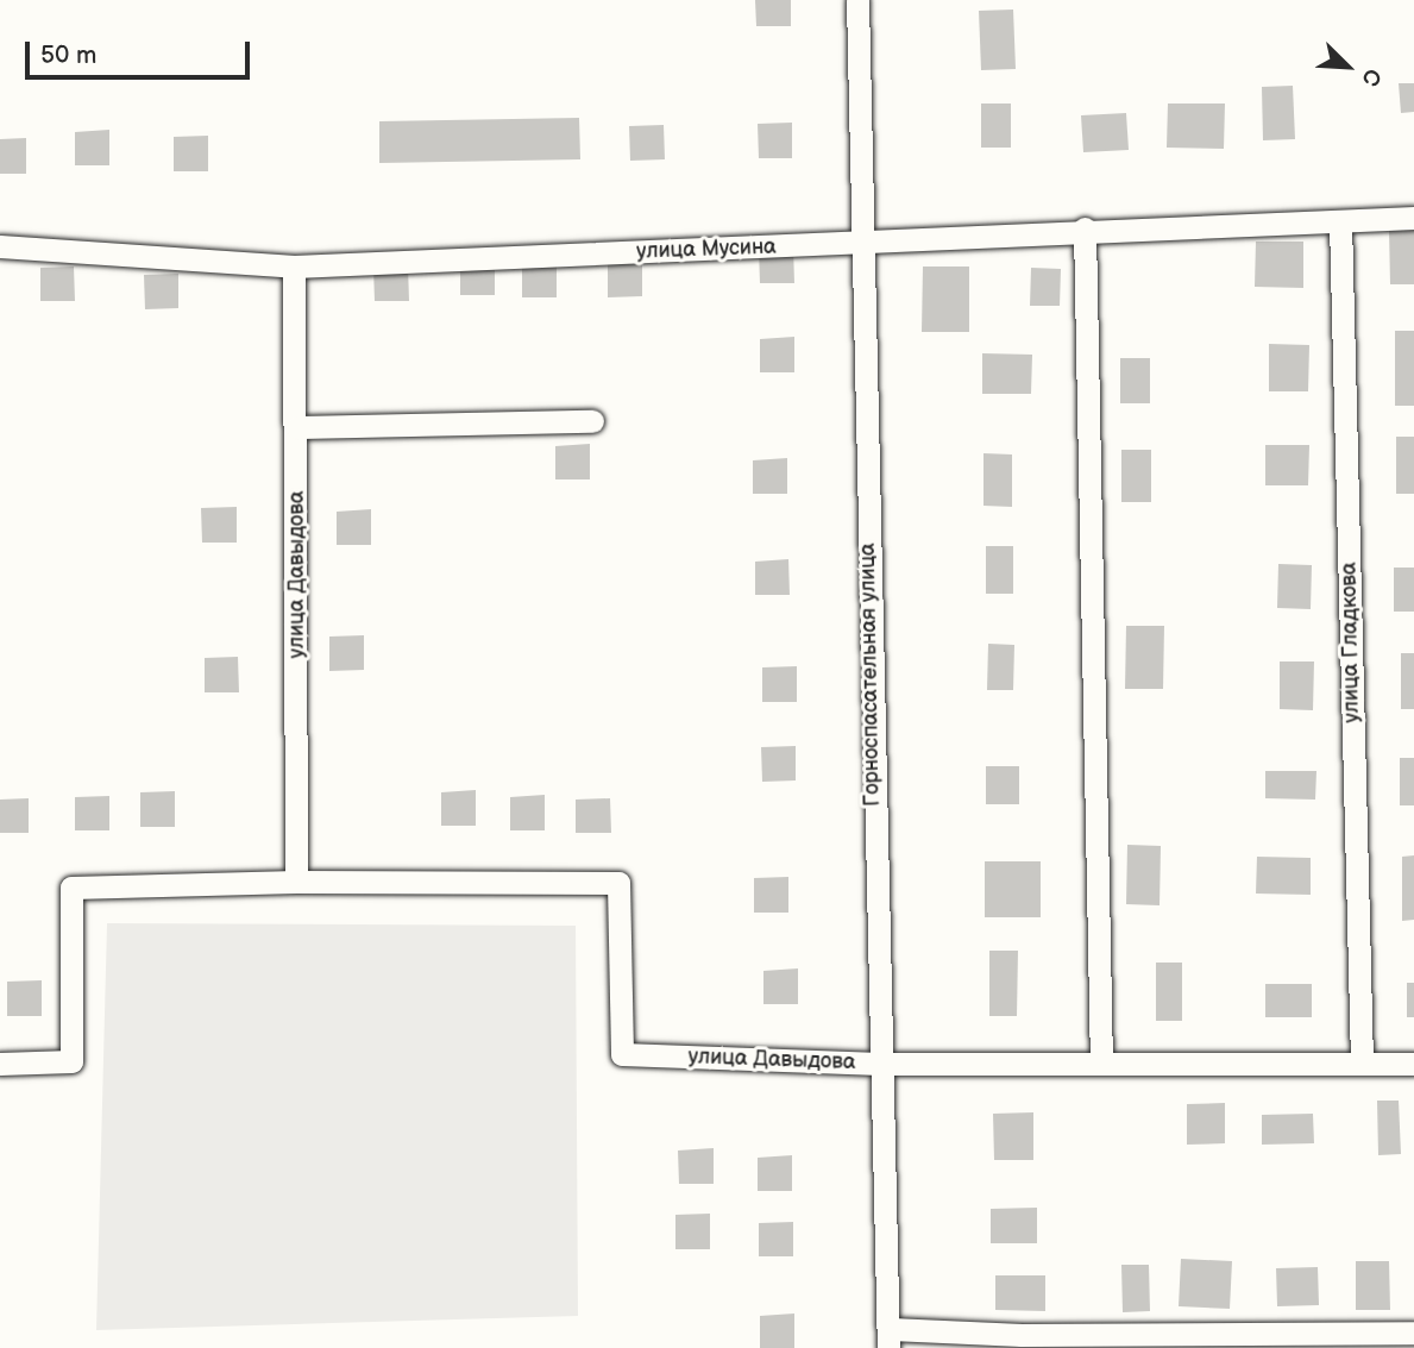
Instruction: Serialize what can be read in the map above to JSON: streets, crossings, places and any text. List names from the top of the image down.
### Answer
{
  "streets": {
    "street": [
      "улица Мусина",
      "улица Давыдова",
      "улица Гладкова",
      "Горноспасательная улица"
    ]
  },
  "crossings": [
    ["улица Мусина", "улица Давыдова"],
    ["улица Мусина", "улица Гладкова"],
    ["улица Мусина", "Горноспасательная улица"],
    ["улица Давыдова", "улица Гладкова"],
    ["улица Давыдова", "Горноспасательная улица"]
  ],
  "scale_bar": "50 m",
  "north": "bottom right"
}
